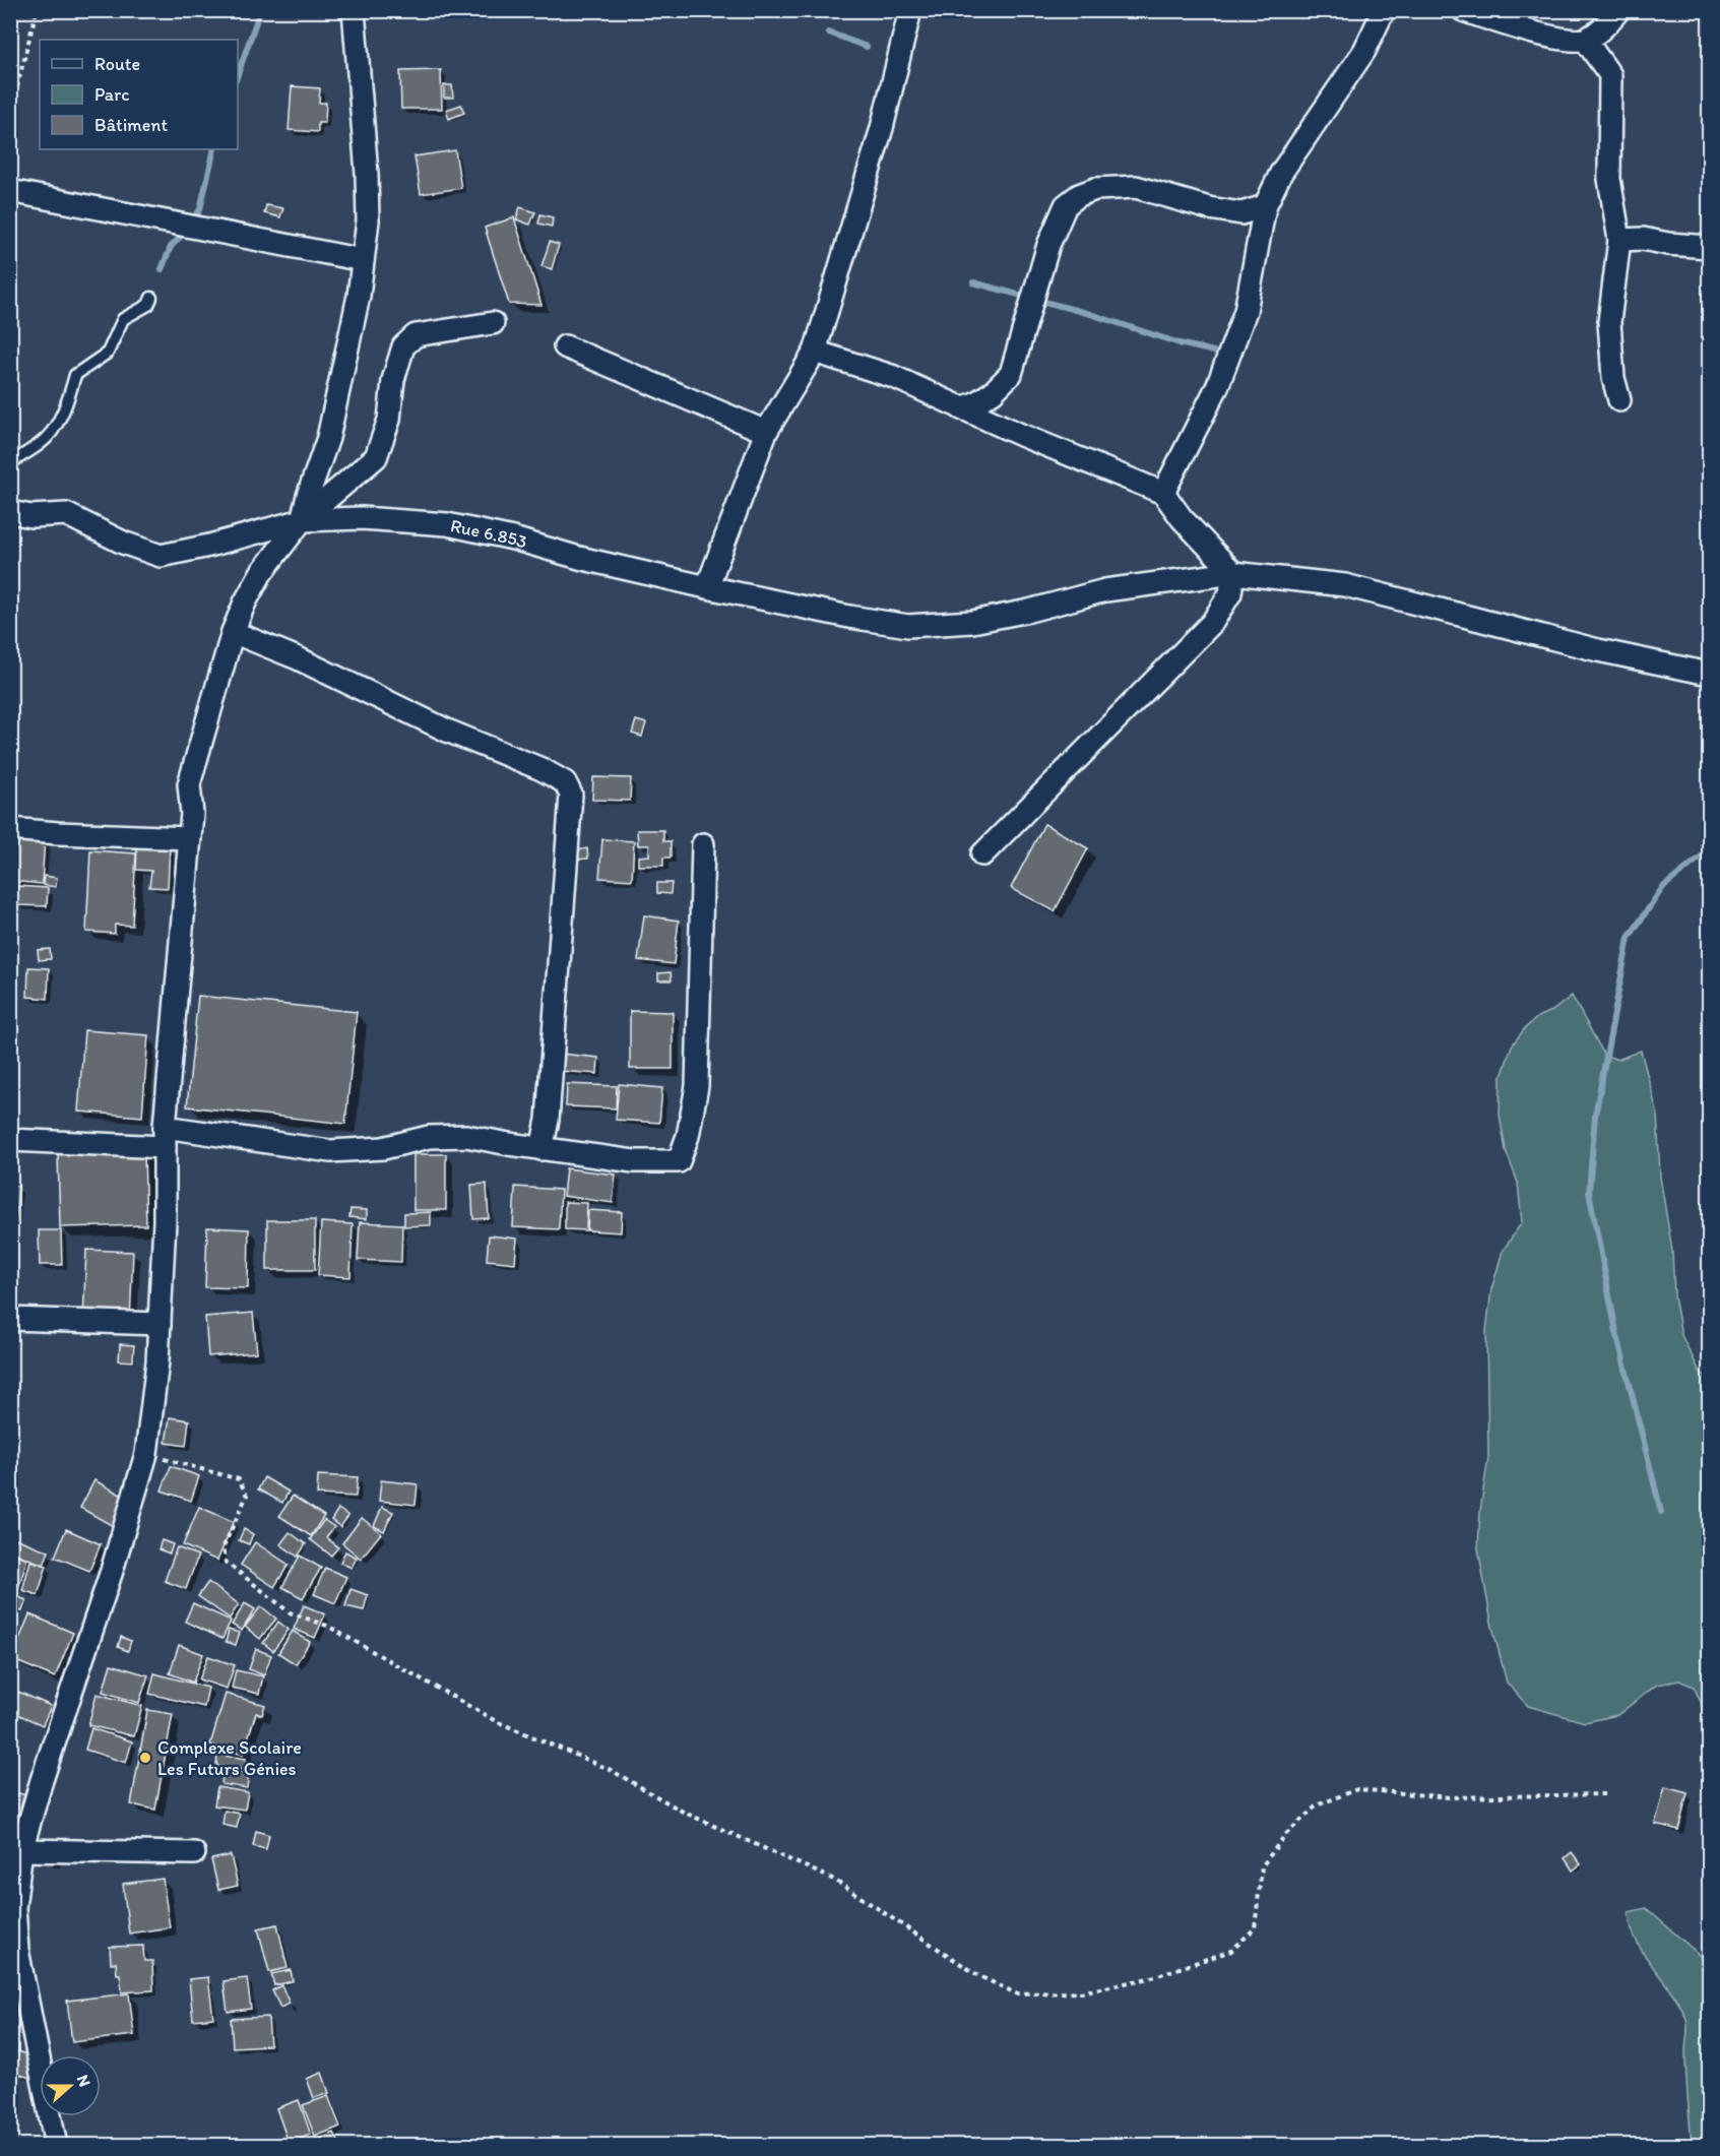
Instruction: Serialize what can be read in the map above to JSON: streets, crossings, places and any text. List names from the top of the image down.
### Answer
{
  "streets": {
    "street": ["Rue 6.853"]
  },
  "places": ["Complexe Scolaire Les Futurs Génies"],
  "legend": ["Route", "Parc", "Bâtiment"],
  "north": "right"
}
